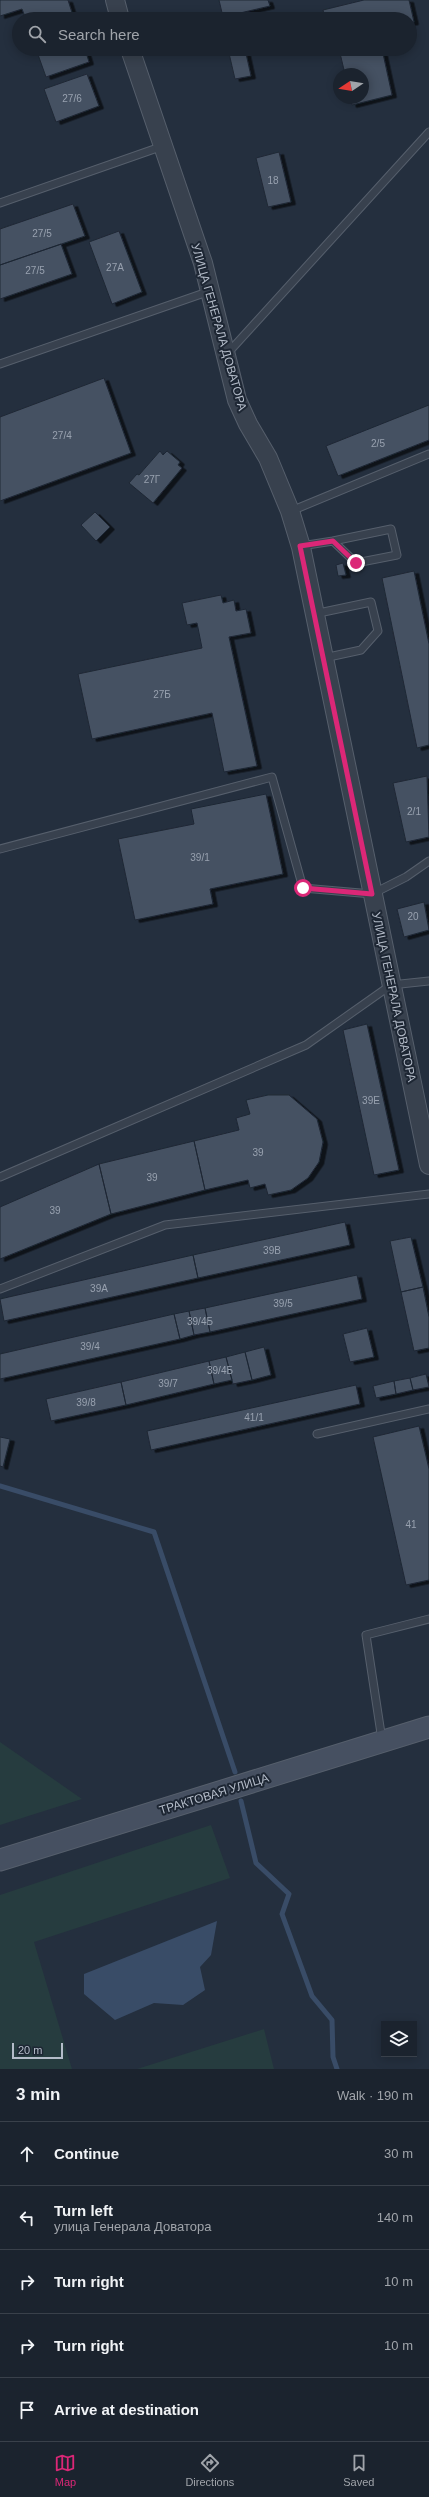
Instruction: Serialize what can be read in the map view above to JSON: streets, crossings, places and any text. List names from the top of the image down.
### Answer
{
  "streets": {
    "main road": ["ТРАКТОВАЯ УЛИЦА"],
    "street": ["УЛИЦА ГЕНЕРАЛА ДОВАТОРА"]
  },
  "house_numbers": [
    "27/6",
    "18",
    "27/5",
    "27А",
    "27/5",
    "27/4",
    "2/5",
    "27Г",
    "27Б",
    "2/1",
    "39/1",
    "20",
    "39Е",
    "39",
    "39",
    "39",
    "39В",
    "39А",
    "39/5",
    "39/4Б",
    "39/4",
    "39/4Б",
    "39/7",
    "39/8",
    "41/1",
    "41"
  ],
  "scale_bar": "20 m",
  "north": "left",
  "page": {
    "search": "Search here",
    "scale": "20 m",
    "heading": ["3 min", "Walk · 190 m"],
    "list": [
      ["Continue", "30 m"],
      ["Turn left", "улица Генерала Доватора", "140 m"],
      ["Turn right", "10 m"],
      ["Turn right", "10 m"],
      "Arrive at destination"
    ],
    "nav": ["Map", "Directions", "Saved"]
  }
}
